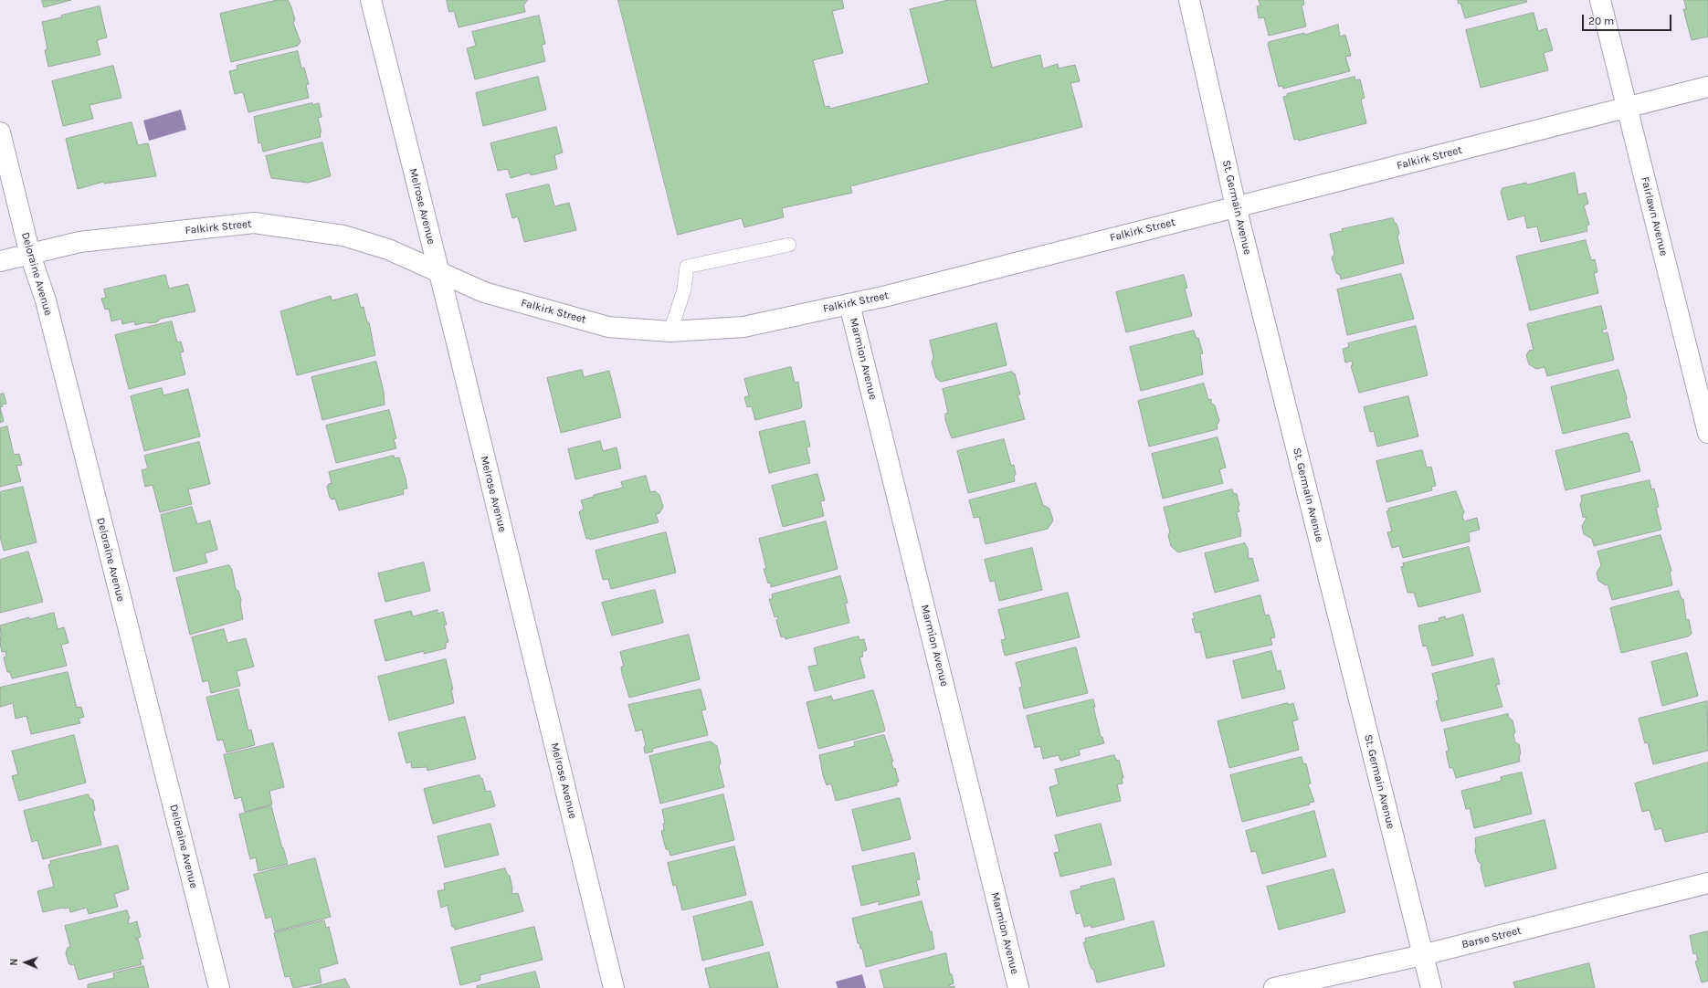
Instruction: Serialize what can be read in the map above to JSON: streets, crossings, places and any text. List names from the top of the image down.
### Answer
{
  "streets": {
    "street": [
      "Falkirk Street",
      "Melrose Avenue",
      "St. Germain Avenue",
      "Fairlawn Avenue",
      "Deloraine Avenue",
      "Marmion Avenue",
      "Barse Street"
    ]
  },
  "crossings": [
    ["Falkirk Street", "Melrose Avenue"],
    ["Falkirk Street", "St. Germain Avenue"],
    ["Falkirk Street", "Fairlawn Avenue"],
    ["Falkirk Street", "Deloraine Avenue"],
    ["Falkirk Street", "Marmion Avenue"],
    ["St. Germain Avenue", "Barse Street"]
  ],
  "scale_bar": "20 m",
  "north": "left"
}
